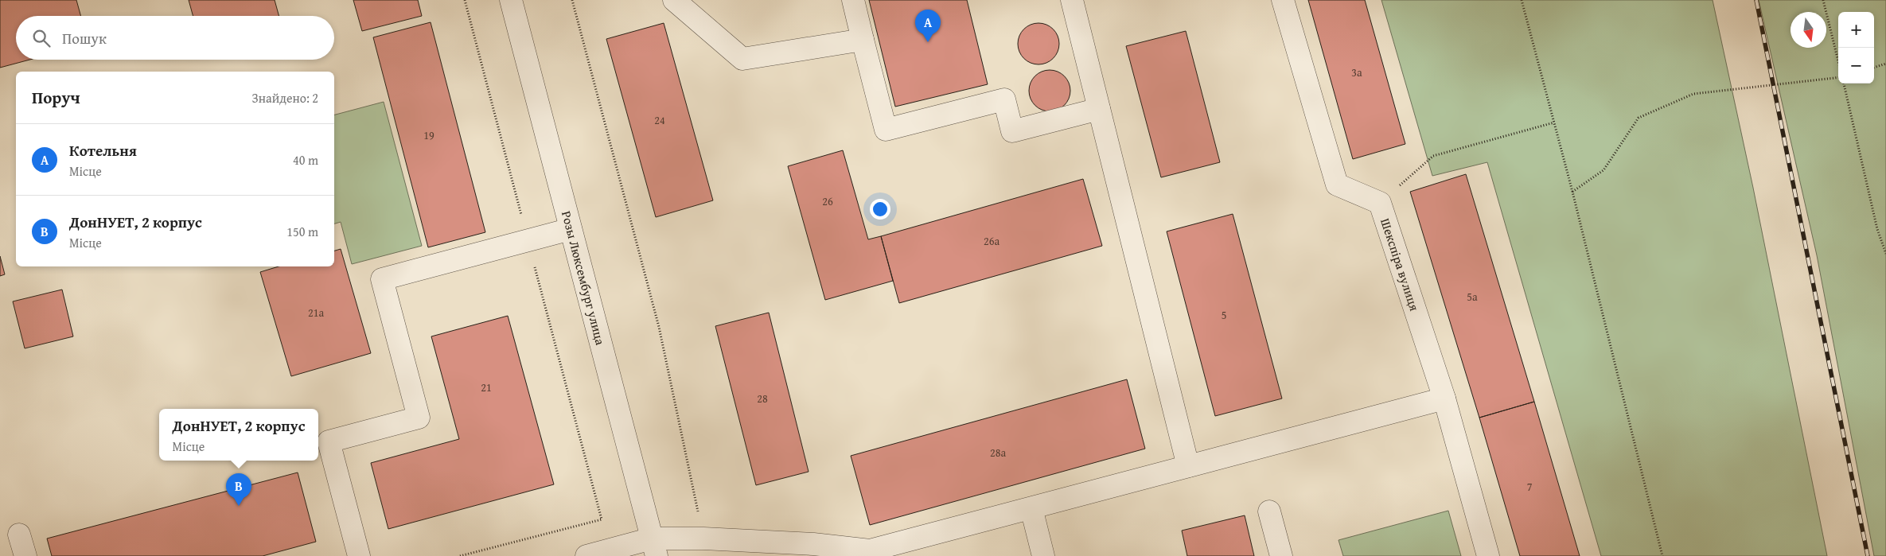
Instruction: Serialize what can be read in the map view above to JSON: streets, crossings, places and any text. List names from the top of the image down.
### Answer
{
  "streets": {
    "street": ["Шекспіра вулиця", "Розы Люксембург улица"]
  },
  "house_numbers": [
    "3а",
    "24",
    "19",
    "26",
    "26а",
    "5а",
    "21а",
    "5",
    "21",
    "28",
    "28а",
    "7"
  ],
  "north": "bottom",
  "page": {
    "pins": ["A", "B"],
    "map_buttons": ["+", "−"],
    "search": "Пошук",
    "heading": ["Поруч", "Знайдено: 2"],
    "list": [
      {
        "mark": "A",
        "name": "Котельня",
        "note": "Місце",
        "value": "40 m"
      },
      {
        "mark": "B",
        "name": "ДонНУЕТ, 2 корпус",
        "note": "Місце",
        "value": "150 m"
      }
    ],
    "popup": ["ДонНУЕТ, 2 корпус", "Місце"]
  }
}
